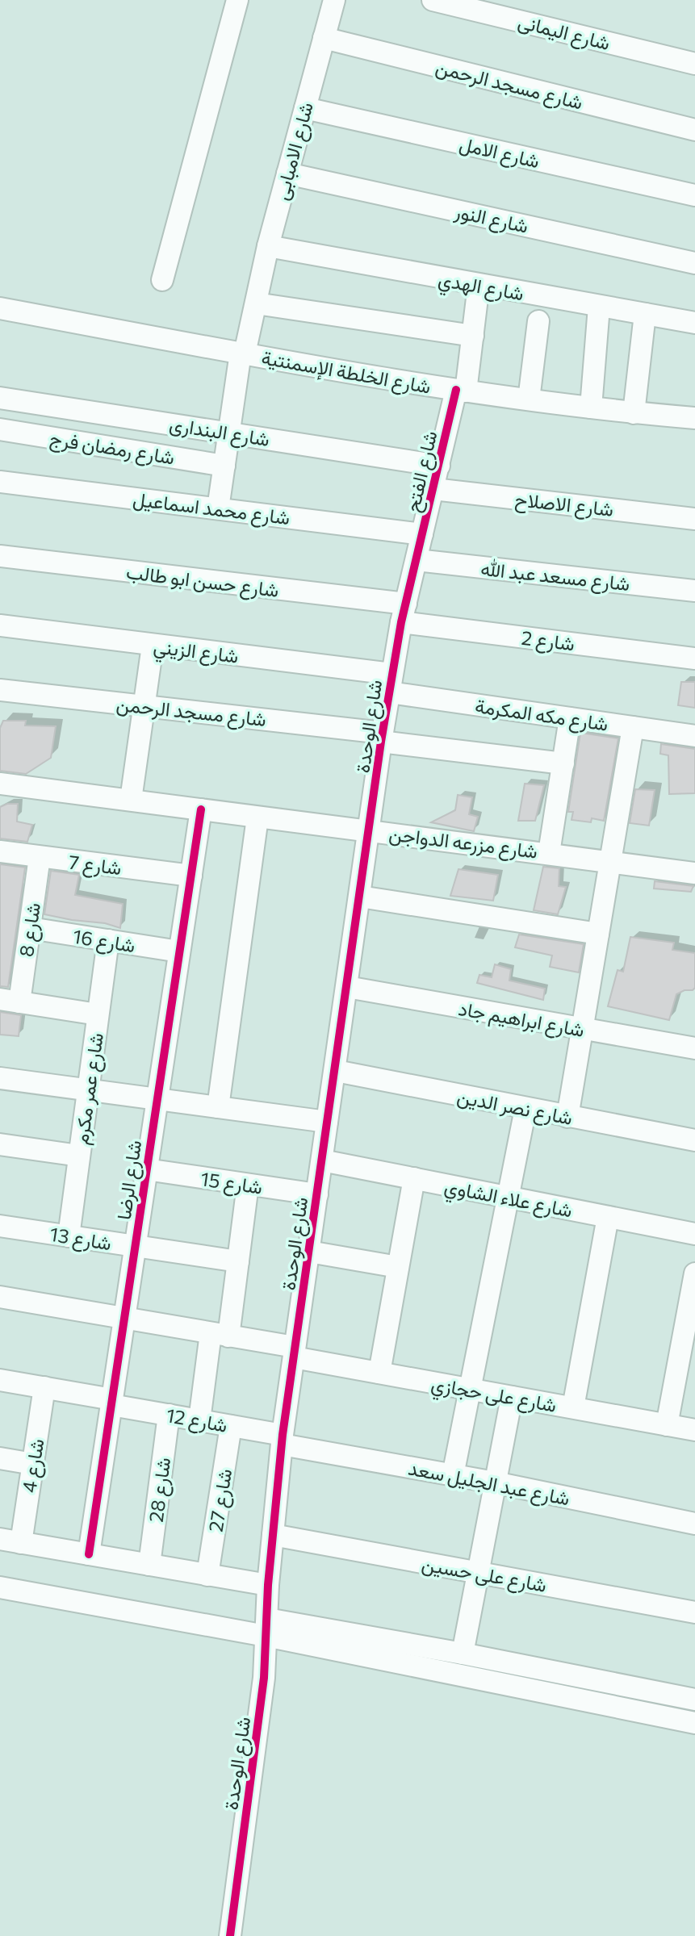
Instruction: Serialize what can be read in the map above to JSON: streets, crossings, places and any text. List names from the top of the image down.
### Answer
{
  "streets": {
    "street": [
      "شارع اليمانى",
      "شارع مسجد الرحمن",
      "شارع الامبابى",
      "شارع الامل",
      "شارع النور",
      "شارع الهدي",
      "شارع الخلطة الإسمنتية",
      "شارع البندارى",
      "شارع رمضان فرج",
      "شارع الفتح",
      "شارع الاصلاح",
      "شارع محمد اسماعيل",
      "شارع مسعد عبد الله",
      "شارع حسن ابو طالب",
      "شارع 2",
      "شارع الزيني",
      "شارع مكه المكرمة",
      "شارع الوحدة",
      "شارع مزرعه الدواجن",
      "شارع 7",
      "شارع 8",
      "شارع 16",
      "شارع ابراهيم جاد",
      "شارع عمر مكرم",
      "شارع نصر الدين",
      "شارع الرضا",
      "شارع 15",
      "شارع علاء الشاوي",
      "شارع 13",
      "شارع على حجازي",
      "شارع 12",
      "شارع 4",
      "شارع عبد الجليل سعد",
      "شارع 28",
      "شارع 27",
      "شارع على حسين"
    ]
  },
  "crossings": [
    ["شارع مسجد الرحمن", "شارع الامبابى"],
    ["شارع مسجد الرحمن", "شارع الوحدة"],
    ["شارع الامبابى", "شارع الامل"],
    ["شارع الامبابى", "شارع النور"],
    ["شارع الامبابى", "شارع الهدي"],
    ["شارع الامبابى", "شارع الخلطة الإسمنتية"],
    ["شارع الامبابى", "شارع البندارى"],
    ["شارع الامبابى", "شارع رمضان فرج"],
    ["شارع الامبابى", "شارع محمد اسماعيل"],
    ["شارع الهدي", "شارع الفتح"],
    ["شارع الخلطة الإسمنتية", "شارع الفتح"],
    ["شارع البندارى", "شارع الفتح"],
    ["شارع الفتح", "شارع الاصلاح"],
    ["شارع الفتح", "شارع محمد اسماعيل"],
    ["شارع الفتح", "شارع مسعد عبد الله"],
    ["شارع الفتح", "شارع الوحدة"],
    ["شارع مسعد عبد الله", "شارع الوحدة"],
    ["شارع حسن ابو طالب", "شارع 2"],
    ["شارع حسن ابو طالب", "شارع الوحدة"],
    ["شارع 2", "شارع الوحدة"],
    ["شارع الزيني", "شارع مكه المكرمة"],
    ["شارع الزيني", "شارع الوحدة"],
    ["شارع مكه المكرمة", "شارع الوحدة"],
    ["شارع الوحدة", "شارع مزرعه الدواجن"],
    ["شارع الوحدة", "شارع ابراهيم جاد"],
    ["شارع الوحدة", "شارع نصر الدين"],
    ["شارع الوحدة", "شارع 15"],
    ["شارع الوحدة", "شارع علاء الشاوي"],
    ["شارع الوحدة", "شارع على حجازي"],
    ["شارع الوحدة", "شارع 12"],
    ["شارع الوحدة", "شارع عبد الجليل سعد"],
    ["شارع الوحدة", "شارع على حسين"],
    ["شارع مزرعه الدواجن", "شارع الرضا"],
    ["شارع 7", "شارع 8"],
    ["شارع 7", "شارع الرضا"],
    ["شارع 8", "شارع 16"],
    ["شارع 16", "شارع عمر مكرم"],
    ["شارع 16", "شارع الرضا"],
    ["شارع عمر مكرم", "شارع 13"],
    ["شارع الرضا", "شارع 15"],
    ["شارع الرضا", "شارع 13"],
    ["شارع الرضا", "شارع على حجازي"],
    ["شارع الرضا", "شارع 12"],
    ["شارع 12", "شارع 4"],
    ["شارع 12", "شارع عبد الجليل سعد"],
    ["شارع 12", "شارع 28"],
    ["شارع 12", "شارع 27"]
  ]
}
